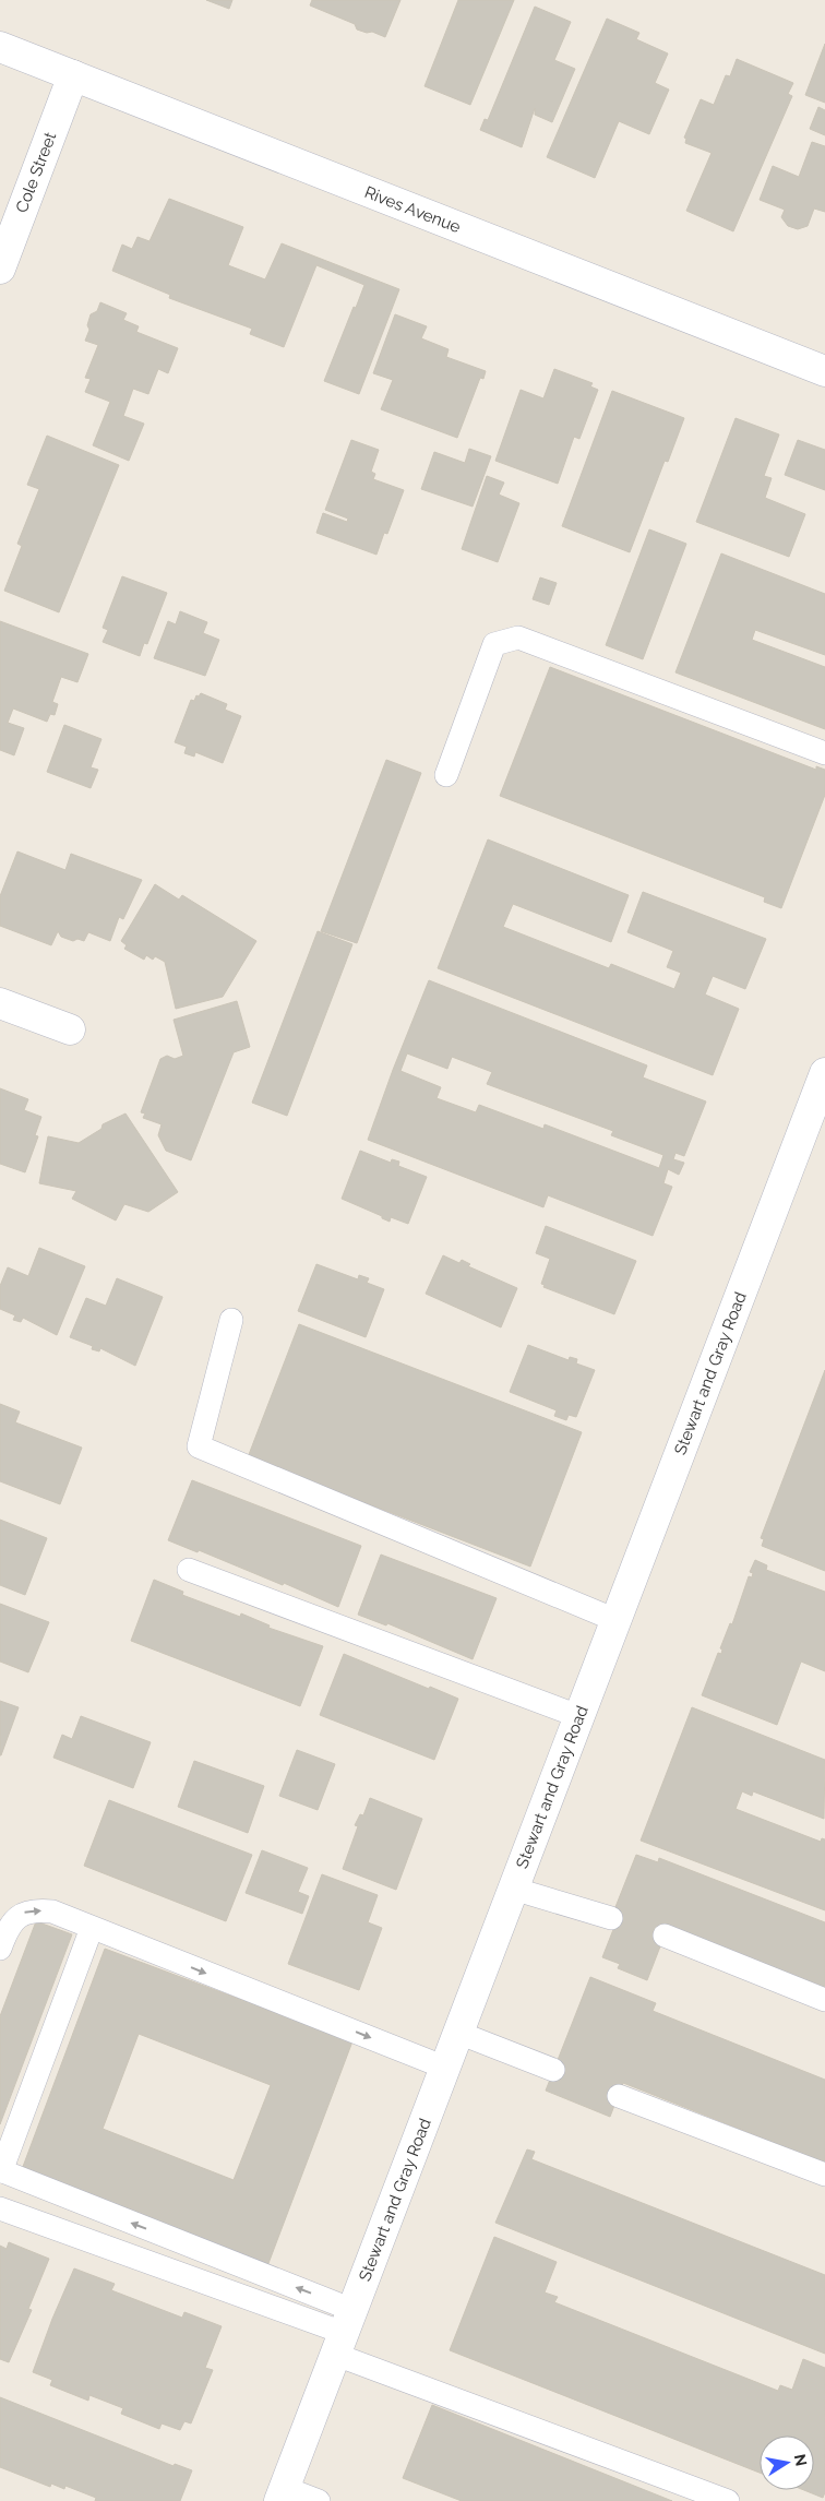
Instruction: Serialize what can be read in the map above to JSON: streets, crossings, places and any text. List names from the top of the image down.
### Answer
{
  "streets": {
    "main road": ["Cole Street", "Rives Avenue", "Stewart and Gray Road"]
  },
  "crossings": [
    ["Cole Street", "Rives Avenue"]
  ],
  "north": "right"
}
